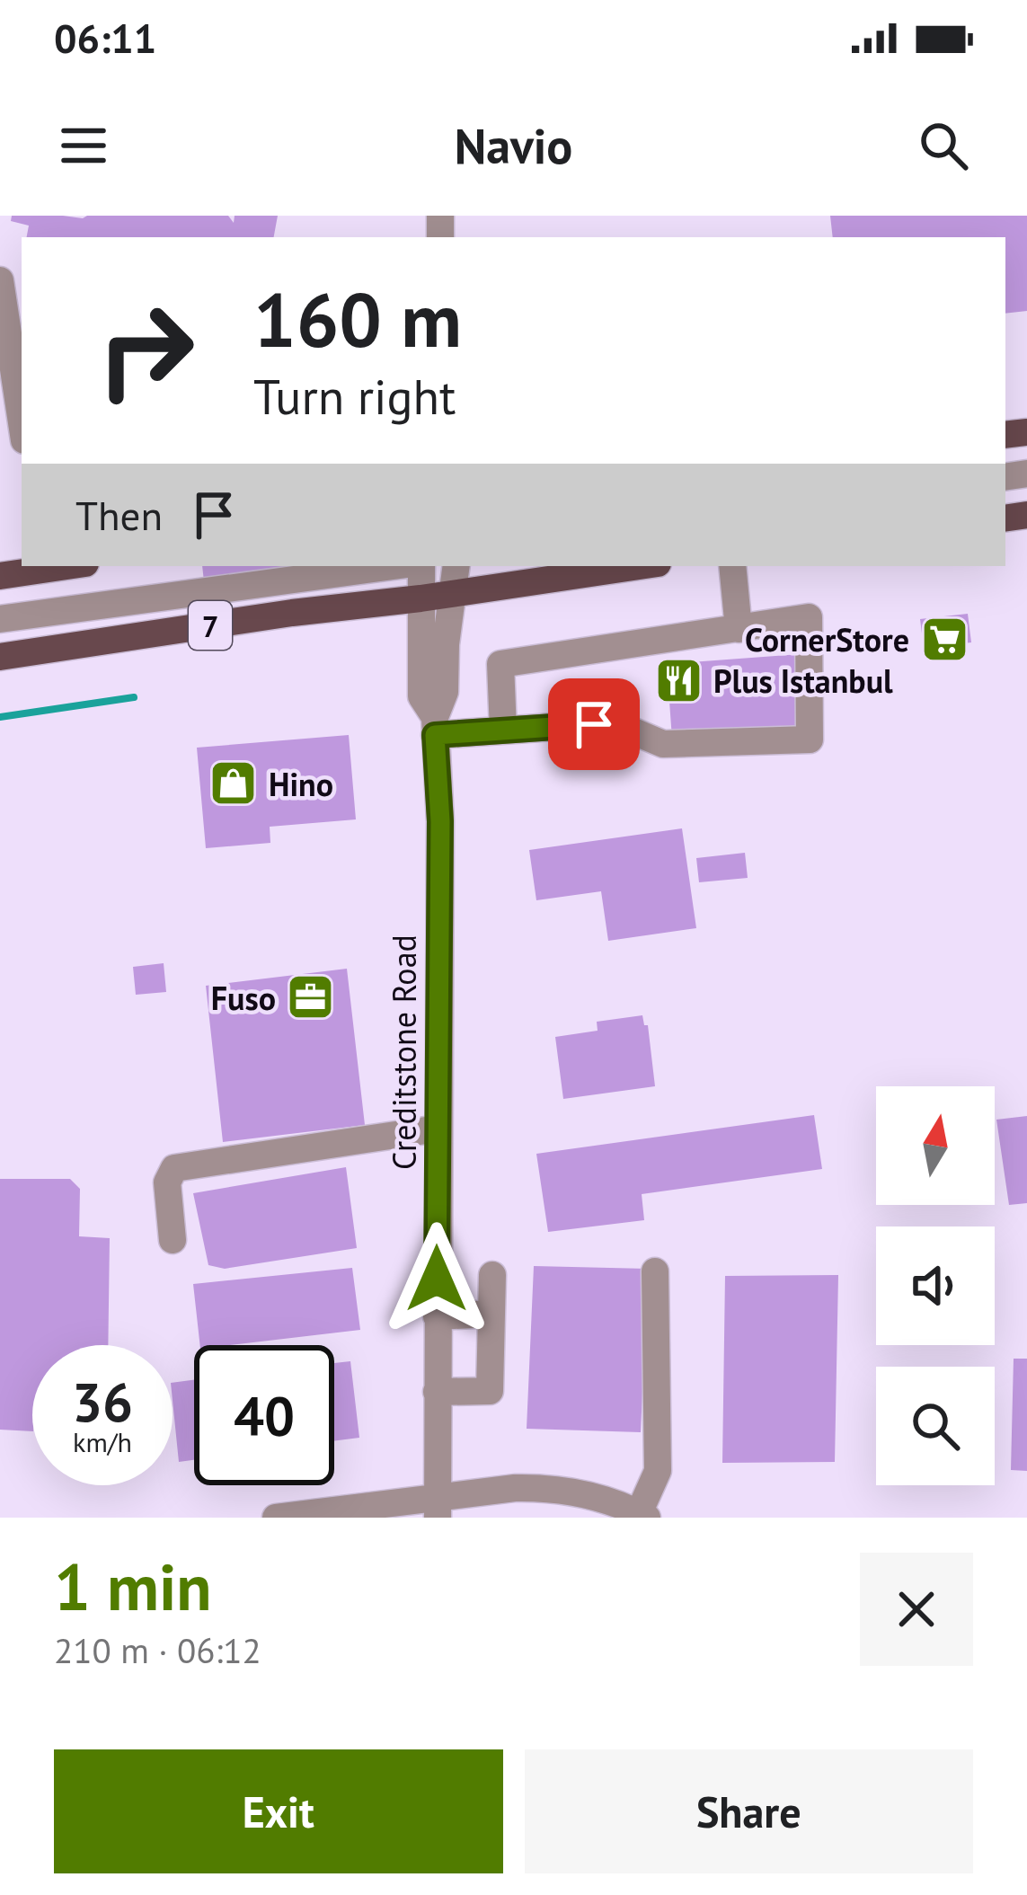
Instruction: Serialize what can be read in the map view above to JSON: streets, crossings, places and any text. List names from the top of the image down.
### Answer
{
  "streets": {
    "main road": ["7"],
    "street": ["Creditstone Road"]
  },
  "crossings": [
    ["7", "Creditstone Road"]
  ],
  "places": {
    "supermarket": ["CornerStore"],
    "restaurant": ["Plus Istanbul"],
    "shop": ["Hino"],
    "office": ["Fuso"]
  },
  "north": "top",
  "page": {
    "status": "06:11",
    "header": "Navio",
    "turn": ["160 m", "Turn right"],
    "then": "Then",
    "speed": "36 km/h",
    "limit": "40",
    "heading": ["1 min", "210 m · 06:12"],
    "buttons": ["Exit", "Share"]
  }
}
